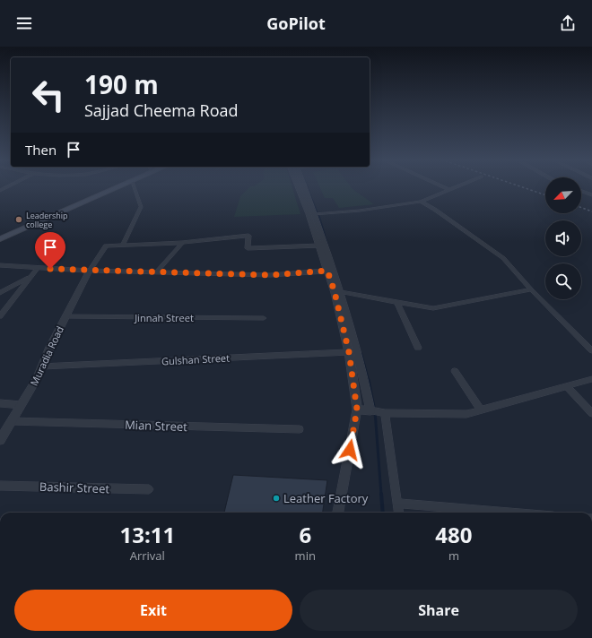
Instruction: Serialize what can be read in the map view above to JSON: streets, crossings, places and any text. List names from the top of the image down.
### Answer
{
  "streets": {
    "street": [
      "Jinnah Street",
      "Muradia Road",
      "Gulshan Street",
      "Mian Street",
      "Bashir Street"
    ]
  },
  "crossings": [
    ["Jinnah Street", "Muradia Road"],
    ["Muradia Road", "Gulshan Street"],
    ["Muradia Road", "Mian Street"]
  ],
  "places": ["Leadership college", "Leather Factory"],
  "north": "bottom left",
  "page": {
    "header": "GoPilot",
    "turn": ["190 m", "Sajjad Cheema Road"],
    "then": "Then",
    "eta": [
      "13:11",
      "Arrival",
      "6",
      "min",
      "480",
      "m"
    ],
    "buttons": ["Exit", "Share"]
  }
}
